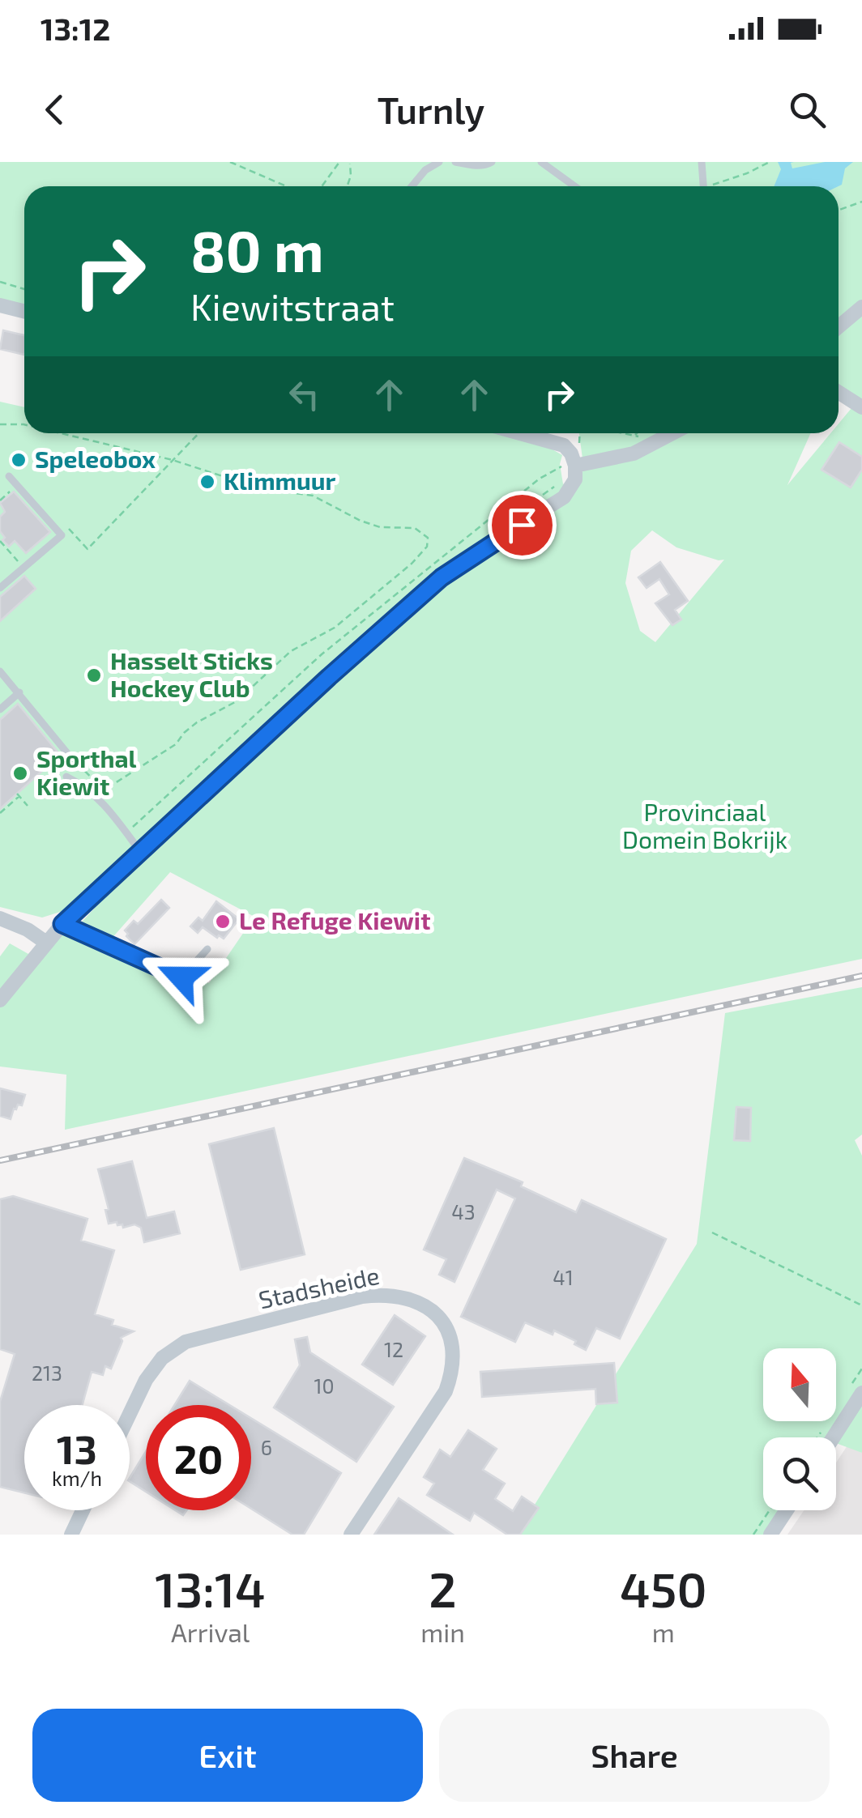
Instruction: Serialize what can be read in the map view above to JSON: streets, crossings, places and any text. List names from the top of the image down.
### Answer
{
  "streets": {
    "street": ["Stadsheide"]
  },
  "parks": ["Provinciaal Domein Bokrijk"],
  "places": [
    "Speleobox",
    "Klimmuur",
    "Hasselt Sticks Hockey Club",
    "Sporthal Kiewit",
    "Le Refuge Kiewit"
  ],
  "house_numbers": [
    "43",
    "41",
    "12",
    "213",
    "10",
    "6"
  ],
  "north": "top",
  "page": {
    "status": "13:12",
    "header": "Turnly",
    "turn": ["80 m", "Kiewitstraat"],
    "speed": "13 km/h",
    "limit": "20",
    "eta": [
      "13:14",
      "Arrival",
      "2",
      "min",
      "450",
      "m"
    ],
    "buttons": ["Exit", "Share"]
  }
}
